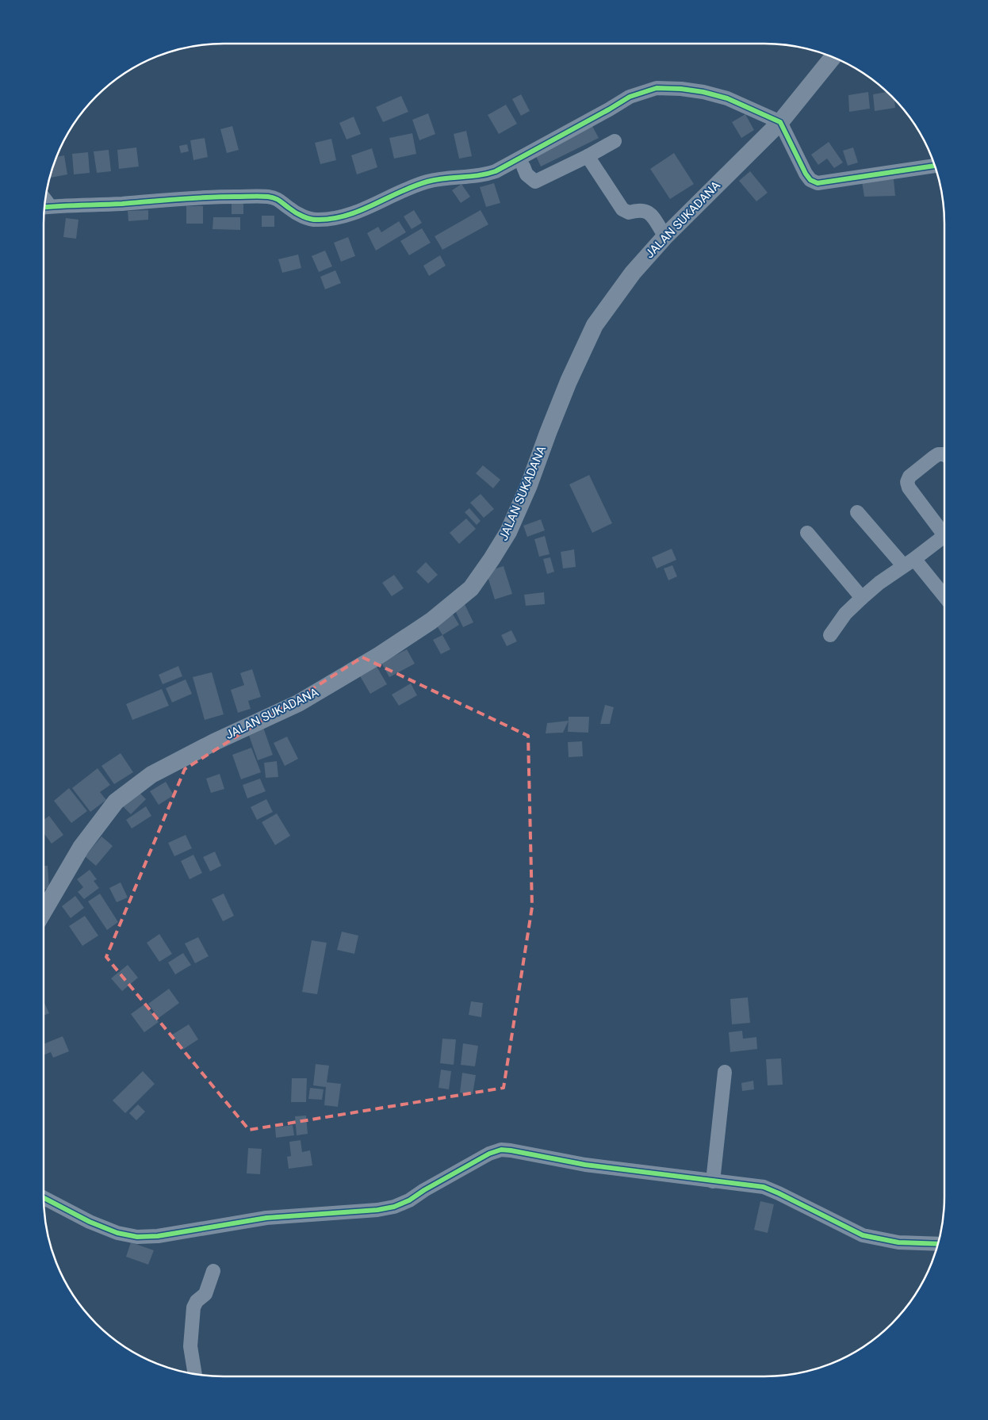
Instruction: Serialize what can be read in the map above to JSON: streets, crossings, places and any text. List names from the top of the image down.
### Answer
{
  "streets": {
    "main road": ["JALAN SUKADANA"]
  }
}
